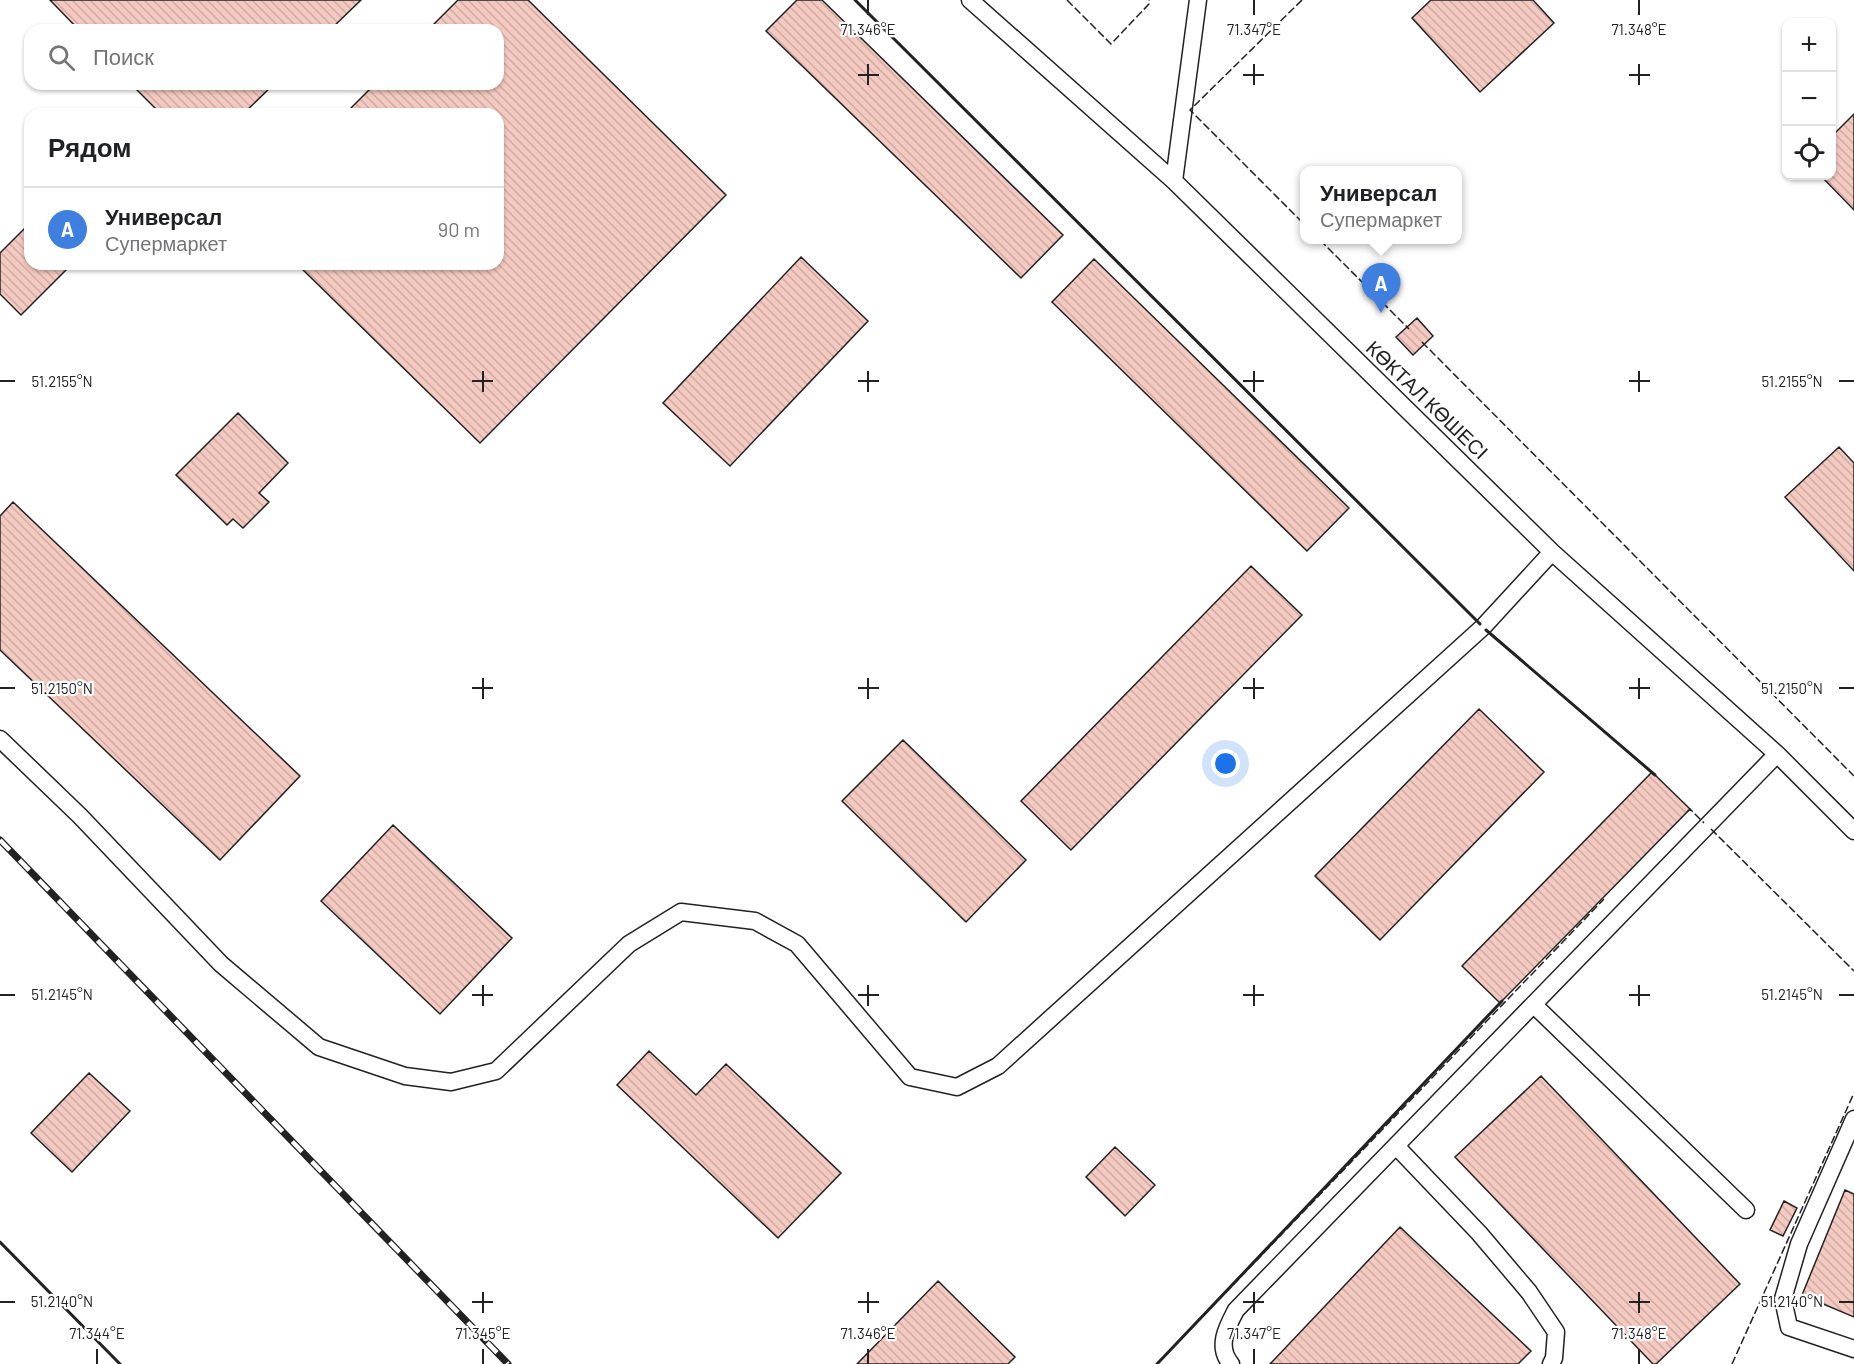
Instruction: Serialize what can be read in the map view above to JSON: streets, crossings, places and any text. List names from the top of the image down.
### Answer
{
  "streets": {
    "lane": ["КӨКТАЛ КӨШЕСІ"]
  },
  "page": {
    "map_buttons": ["+", "−"],
    "search": "Поиск",
    "heading": "Рядом",
    "popup": ["Универсал", "Супермаркет"],
    "list": [
      {
        "mark": "A",
        "name": "Универсал",
        "note": "Супермаркет",
        "value": "90 m"
      }
    ],
    "pins": "A"
  },
  "coordinates": [
    "71.346°E",
    "71.347°E",
    "71.348°E",
    "51.2155°N",
    "51.2150°N",
    "51.2145°N",
    "51.2140°N",
    "71.344°E",
    "71.345°E"
  ]
}
